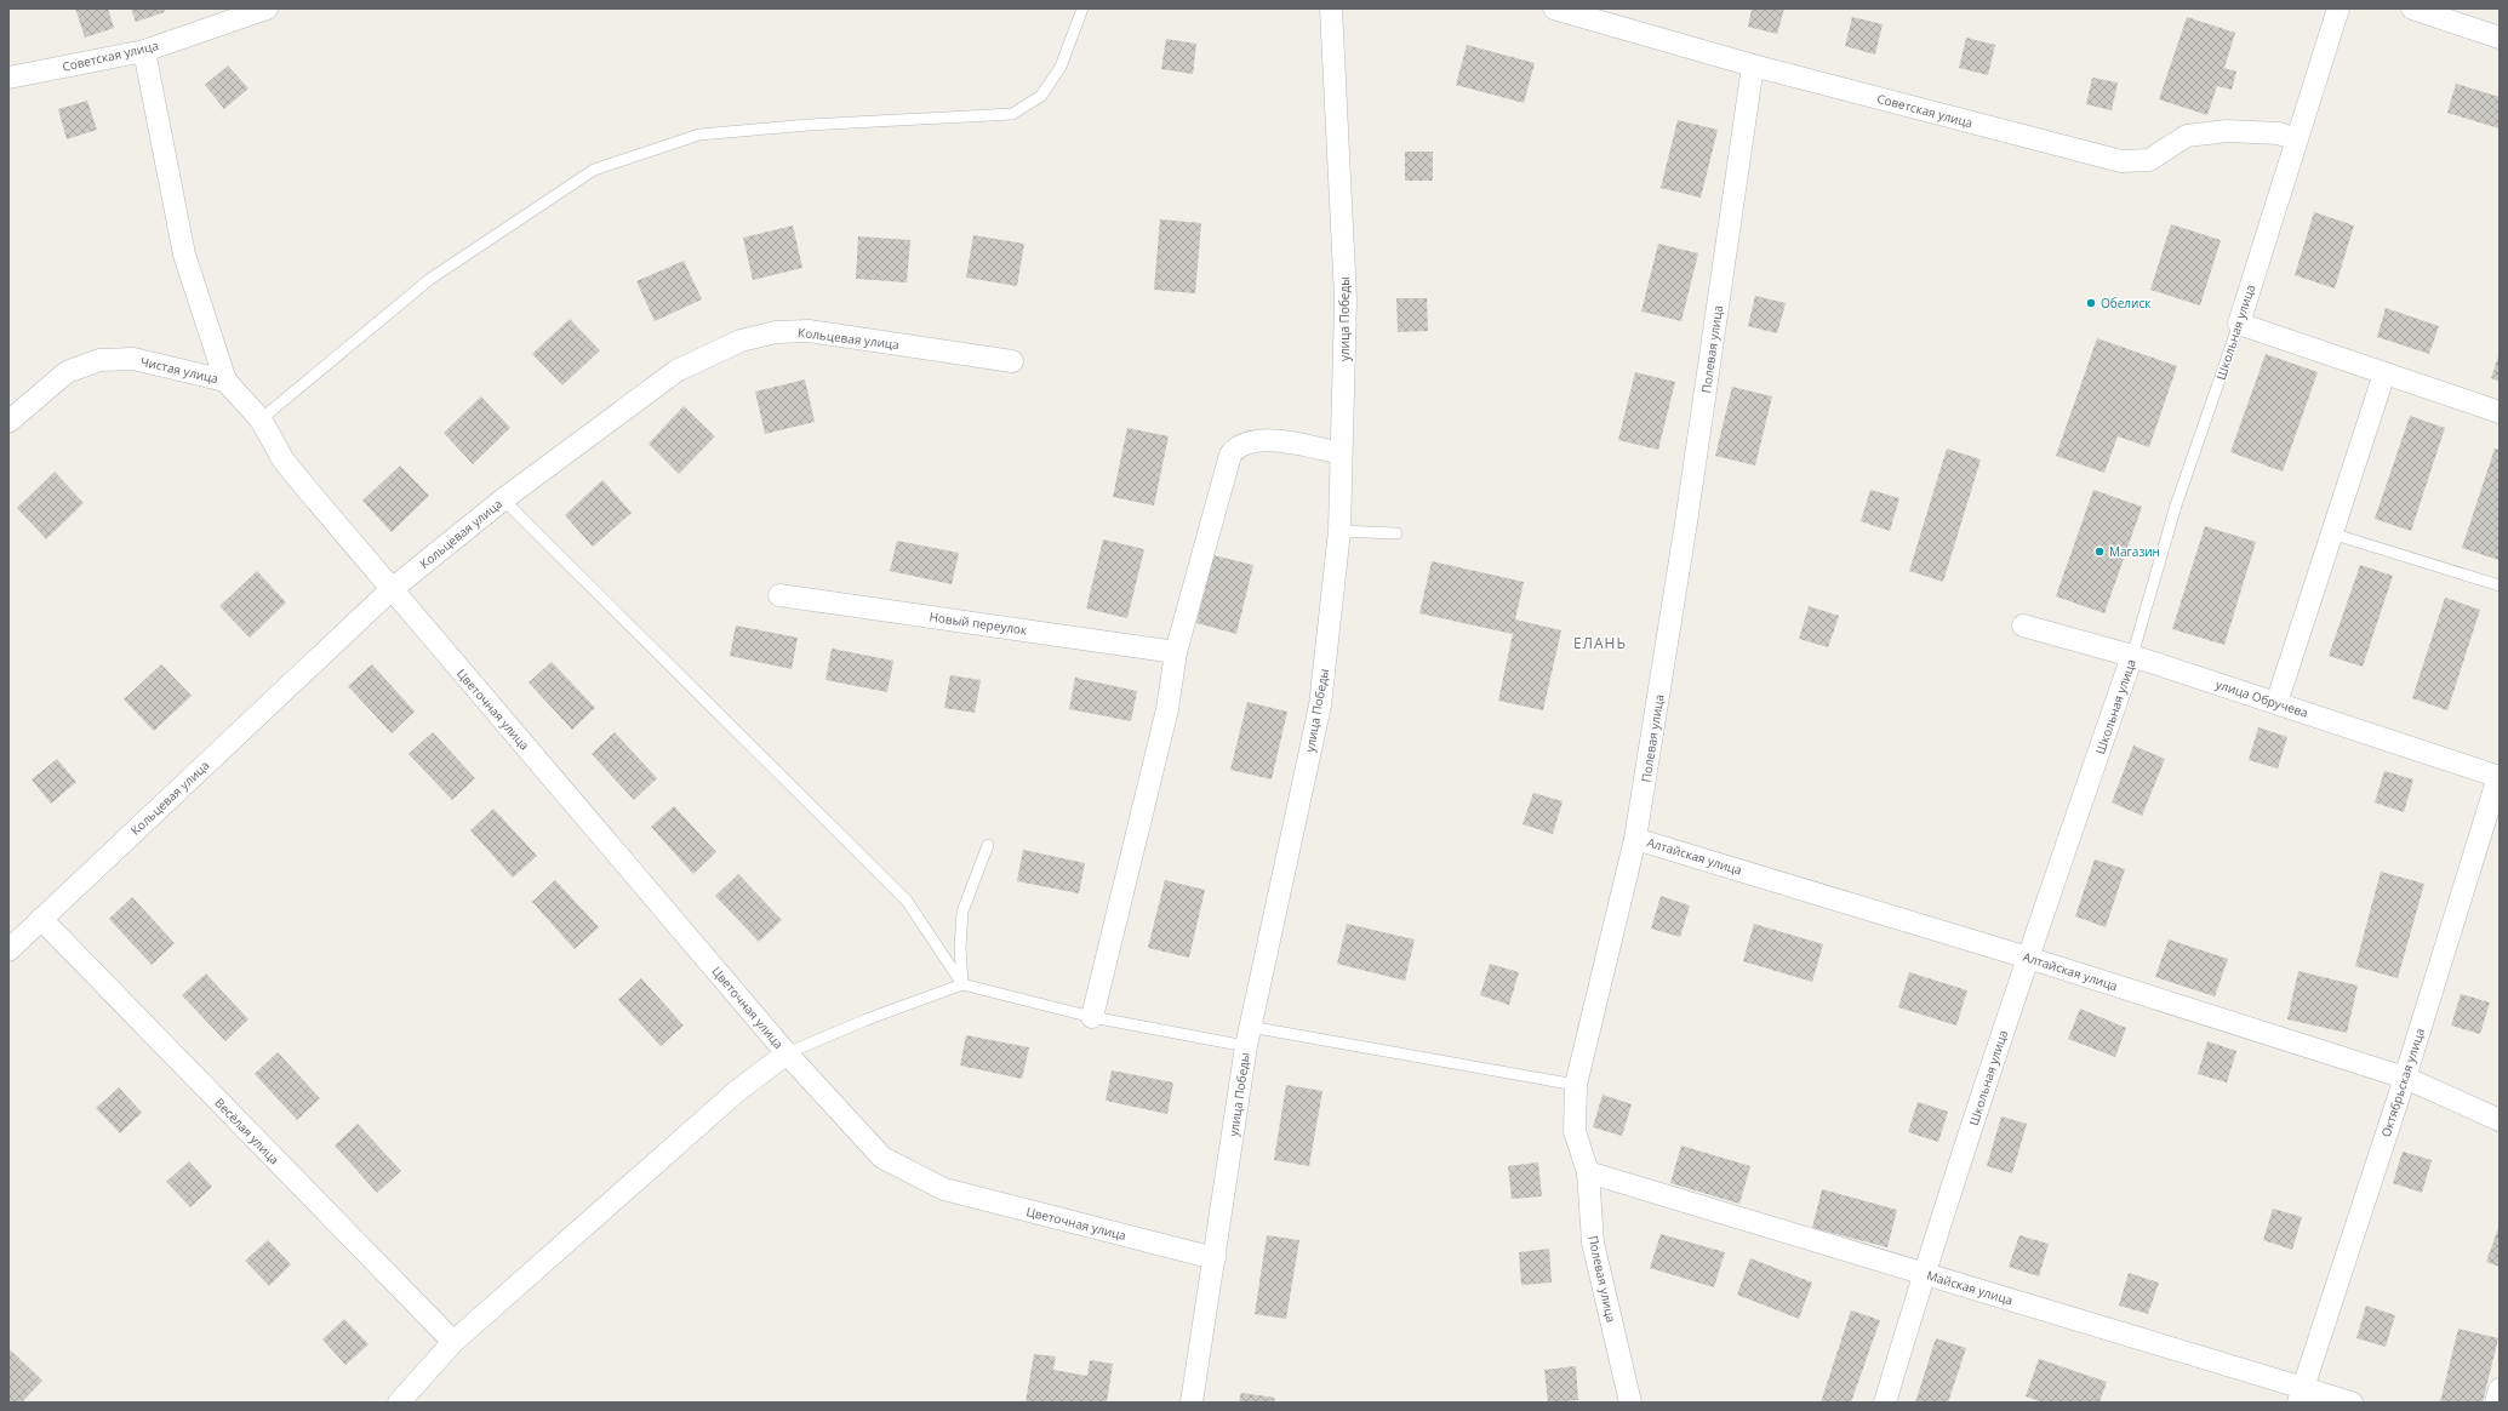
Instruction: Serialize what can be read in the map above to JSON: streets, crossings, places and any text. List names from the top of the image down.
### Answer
{
  "streets": {
    "street": [
      "Советская улица",
      "улица Победы",
      "Школьная улица",
      "Кольцевая улица",
      "Полевая улица",
      "Чистая улица",
      "Новый переулок",
      "улица Обручева",
      "Цветочная улица",
      "Алтайская улица",
      "Октябрьская улица",
      "Весёлая улица",
      "Майская улица"
    ]
  },
  "crossings": [
    ["Советская улица", "Школьная улица"],
    ["Советская улица", "Полевая улица"],
    ["улица Победы", "Цветочная улица"],
    ["Школьная улица", "улица Обручева"],
    ["Школьная улица", "Алтайская улица"],
    ["Школьная улица", "Майская улица"],
    ["Кольцевая улица", "Цветочная улица"],
    ["Кольцевая улица", "Весёлая улица"],
    ["Полевая улица", "Алтайская улица"],
    ["Полевая улица", "Майская улица"],
    ["Чистая улица", "Цветочная улица"],
    ["улица Обручева", "Октябрьская улица"],
    ["Алтайская улица", "Октябрьская улица"],
    ["Октябрьская улица", "Майская улица"]
  ],
  "districts": ["ЕЛАНЬ"],
  "places": ["Обелиск", "Магазин"]
}
